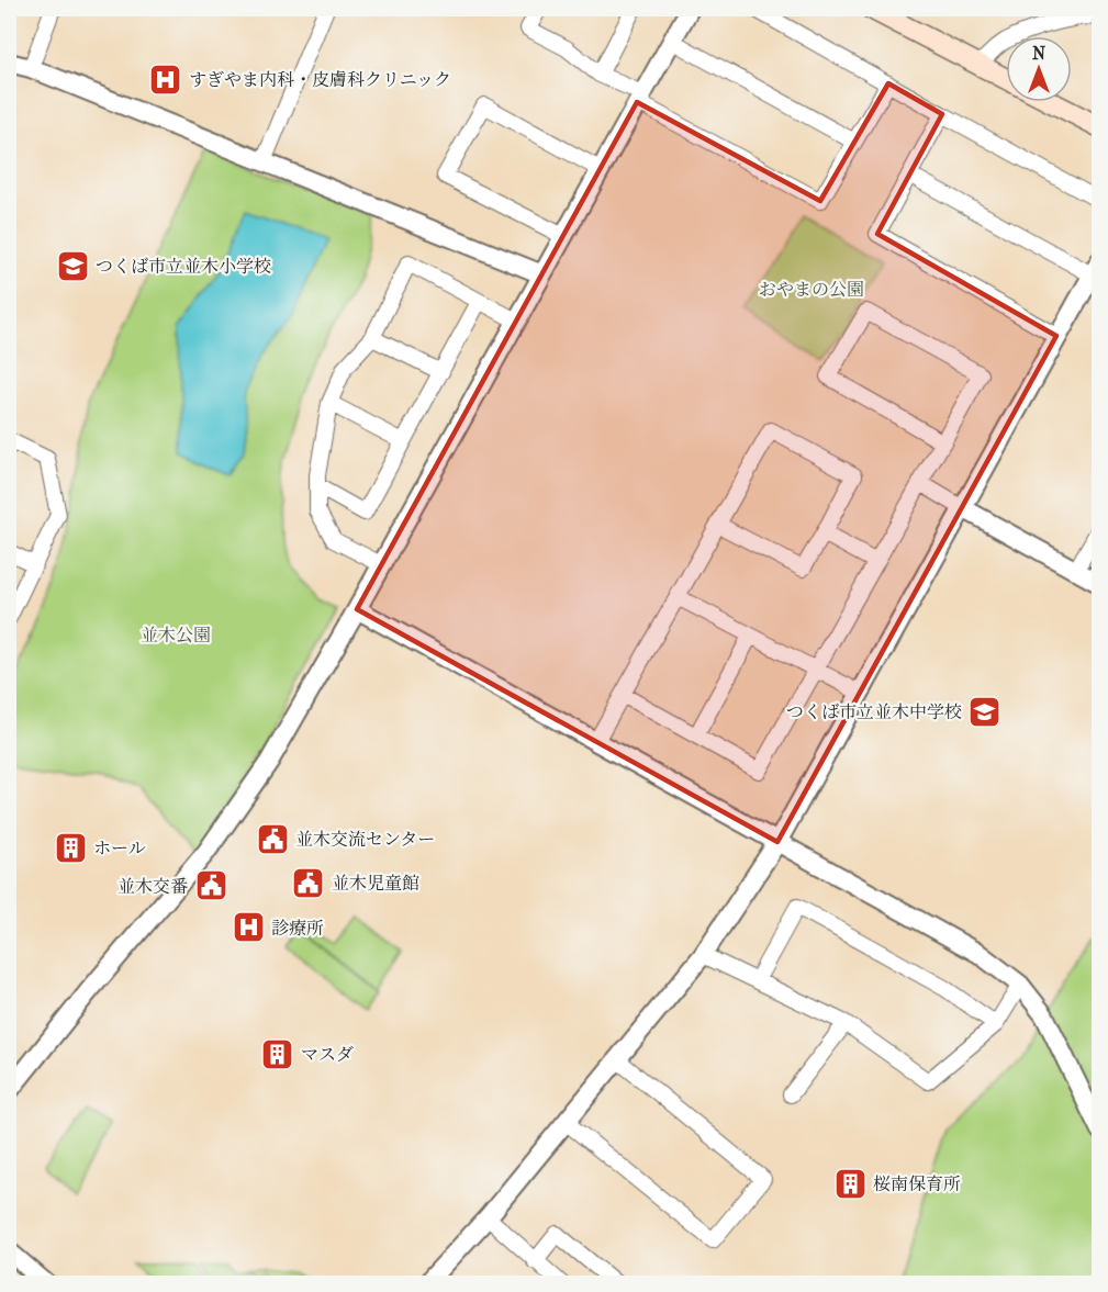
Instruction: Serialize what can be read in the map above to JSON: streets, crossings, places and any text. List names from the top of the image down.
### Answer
{
  "parks": ["おやまの公園", "並木公園"],
  "places": {
    "hospital": ["すぎやま内科・皮膚科クリニック", "診療所"],
    "school or university": ["つくば市立並木小学校", "つくば市立並木中学校"],
    "public building": ["並木交流センター", "並木児童館", "並木交番"],
    "building": ["ホール", "マスダ", "桜南保育所"]
  },
  "north": "top"
}
